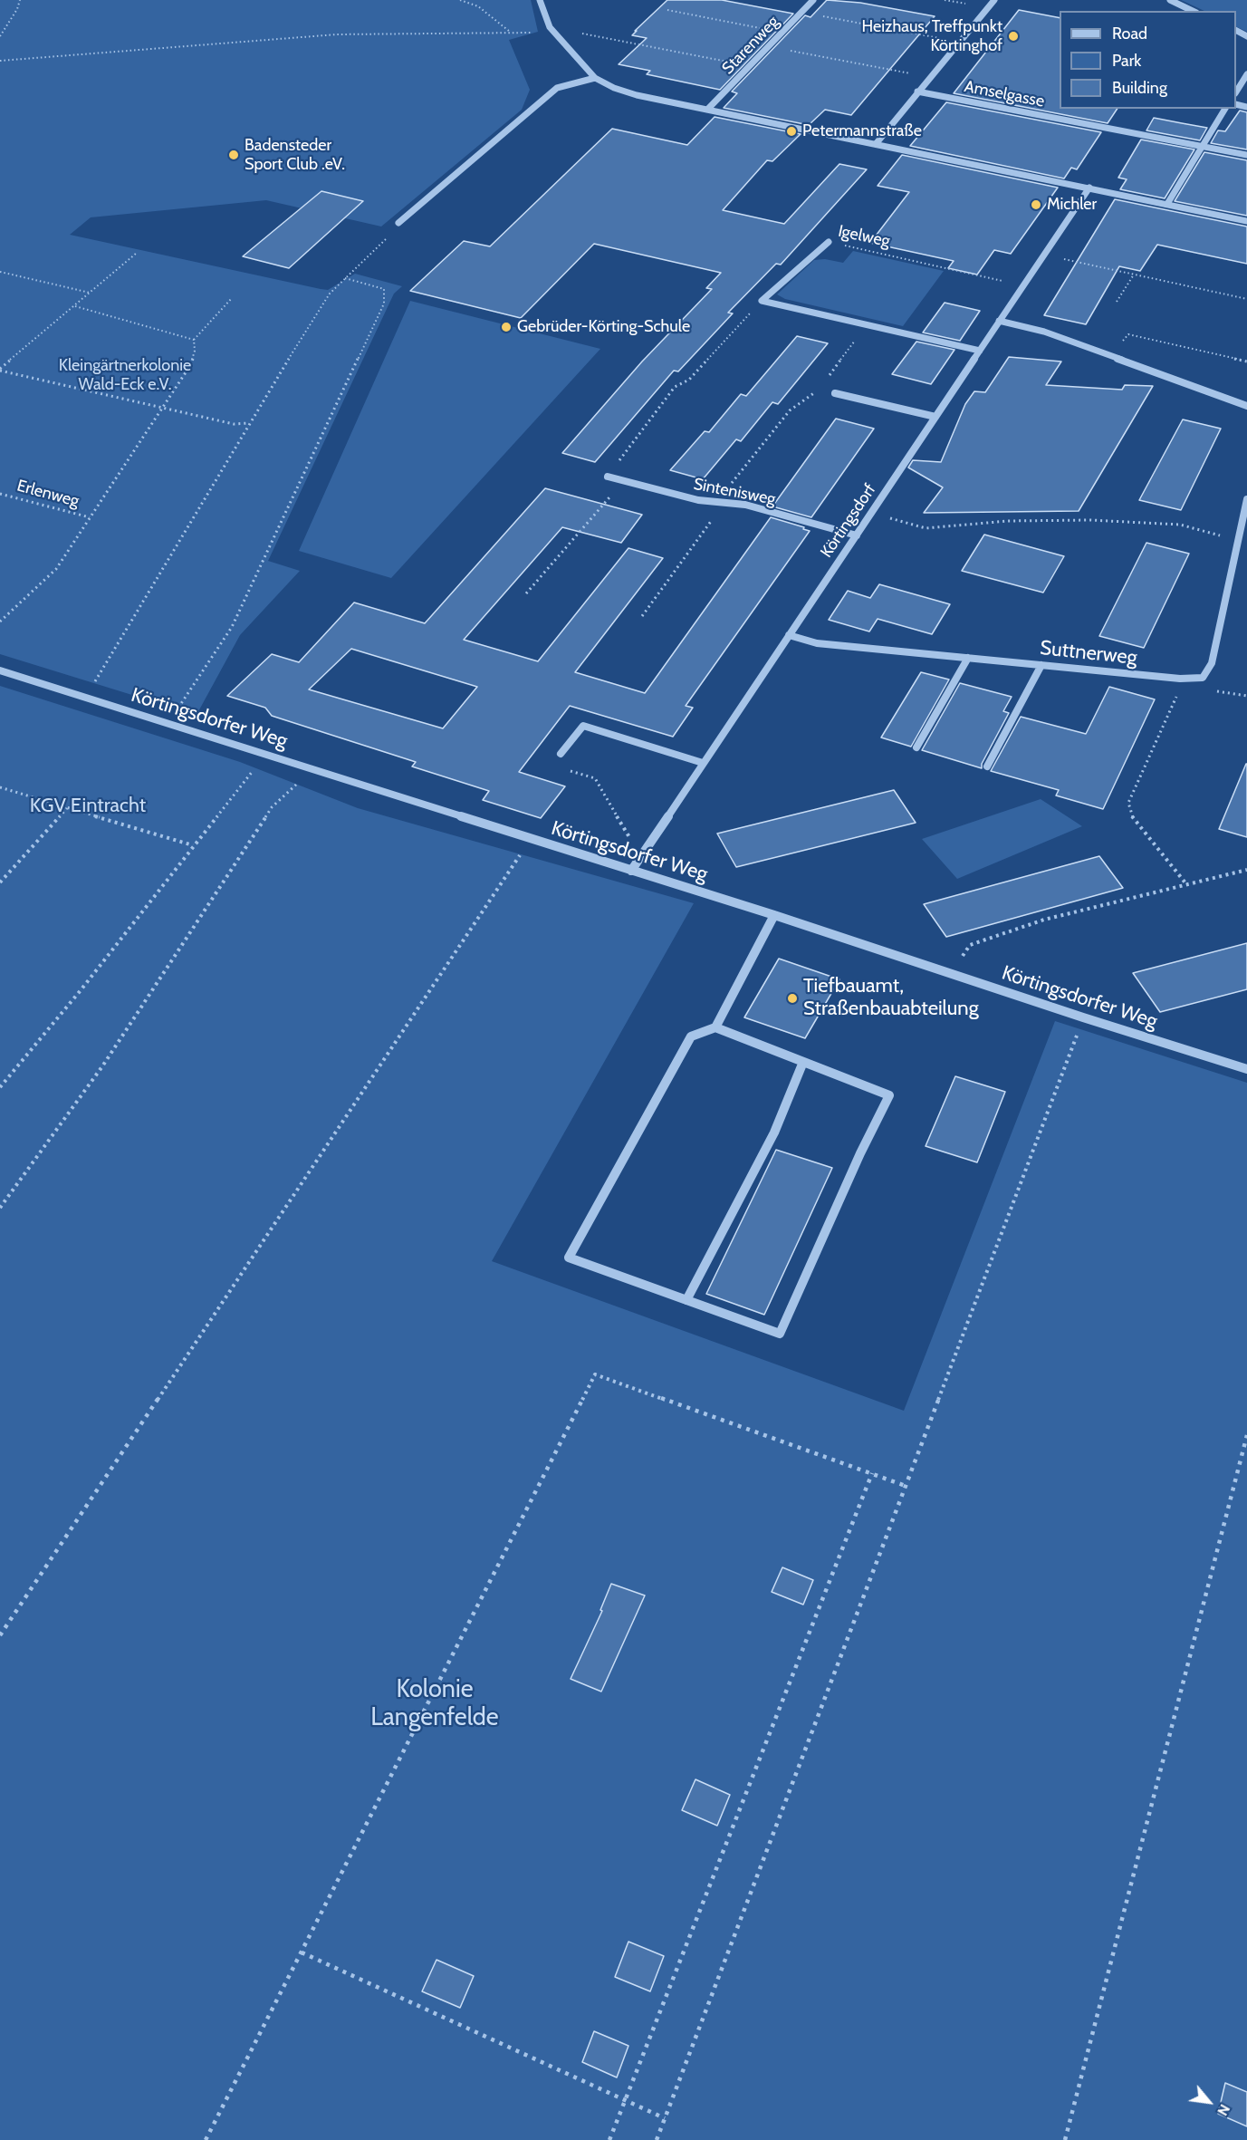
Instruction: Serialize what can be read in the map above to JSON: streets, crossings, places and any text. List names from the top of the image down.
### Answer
{
  "streets": {
    "street": [
      "Starenweg",
      "Amselgasse",
      "Igelweg",
      "Sintenisweg",
      "Körtingsdorf",
      "Suttnerweg",
      "Körtingsdorfer Weg"
    ],
    "path": ["Erlenweg"]
  },
  "crossings": [
    ["Igelweg", "Körtingsdorf"],
    ["Sintenisweg", "Körtingsdorf"],
    ["Körtingsdorf", "Suttnerweg"],
    ["Körtingsdorf", "Körtingsdorfer Weg"]
  ],
  "parks": ["Kleingärtnerkolonie Wald-Eck e.V.", "KGV Eintracht", "Kolonie Langenfelde"],
  "places": [
    "Heizhaus, Treffpunkt Körtinghof",
    "Petermannstraße",
    "Badensteder Sport Club .eV.",
    "Michler",
    "Gebrüder-Körting-Schule",
    "Tiefbauamt, Straßenbauabteilung"
  ],
  "legend": ["Road", "Park", "Building"],
  "north": "bottom right"
}
